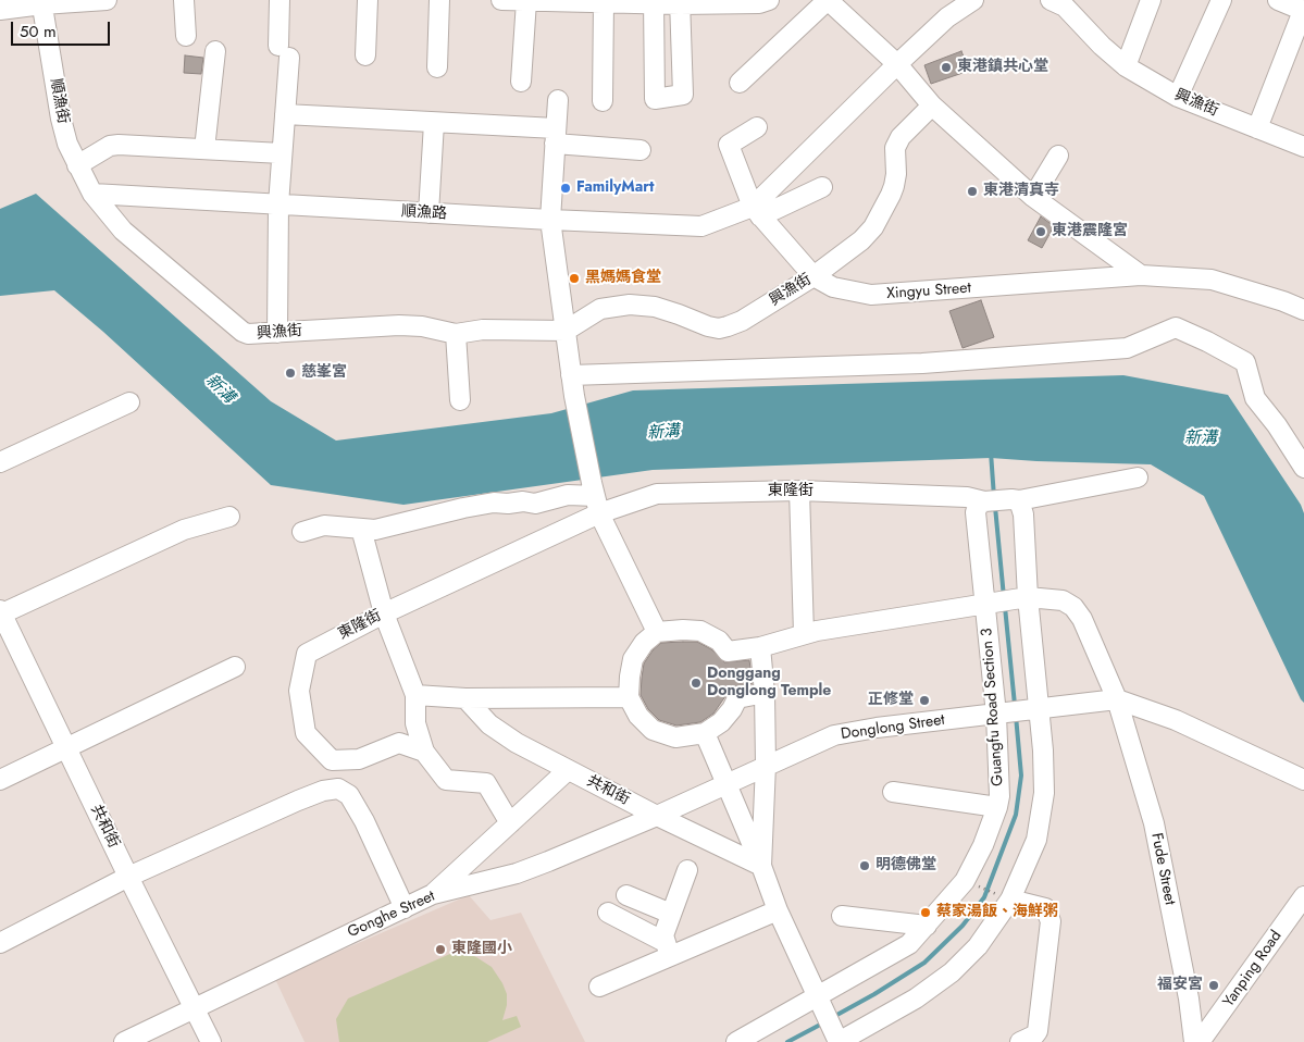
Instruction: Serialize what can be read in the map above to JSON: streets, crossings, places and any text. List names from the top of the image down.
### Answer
{
  "streets": {
    "street": [
      "順漁街",
      "興漁街",
      "順漁路",
      "Xingyu Street",
      "東隆街",
      "Guangfu Road Section 3",
      "Donglong Street",
      "共和街",
      "Fude Street",
      "Gonghe Street",
      "Yanping Road"
    ]
  },
  "crossings": [
    ["順漁街", "興漁街"],
    ["順漁街", "順漁路"],
    ["興漁街", "順漁路"],
    ["興漁街", "Xingyu Street"],
    ["順漁路", "Xingyu Street"],
    ["東隆街", "Guangfu Road Section 3"],
    ["Guangfu Road Section 3", "Donglong Street"],
    ["Guangfu Road Section 3", "Fude Street"],
    ["Donglong Street", "Gonghe Street"],
    ["共和街", "Gonghe Street"]
  ],
  "water": ["新溝"],
  "places": [
    "東港鎮共心堂",
    "FamilyMart",
    "東港清真寺",
    "東港震隆宮",
    "黑媽媽食堂",
    "慈峯宮",
    "Donggang Donglong Temple",
    "正修堂",
    "明德佛堂",
    "蔡家湯飯、海鮮粥",
    "東隆國小",
    "福安宮"
  ],
  "scale_bar": "50 m"
}
